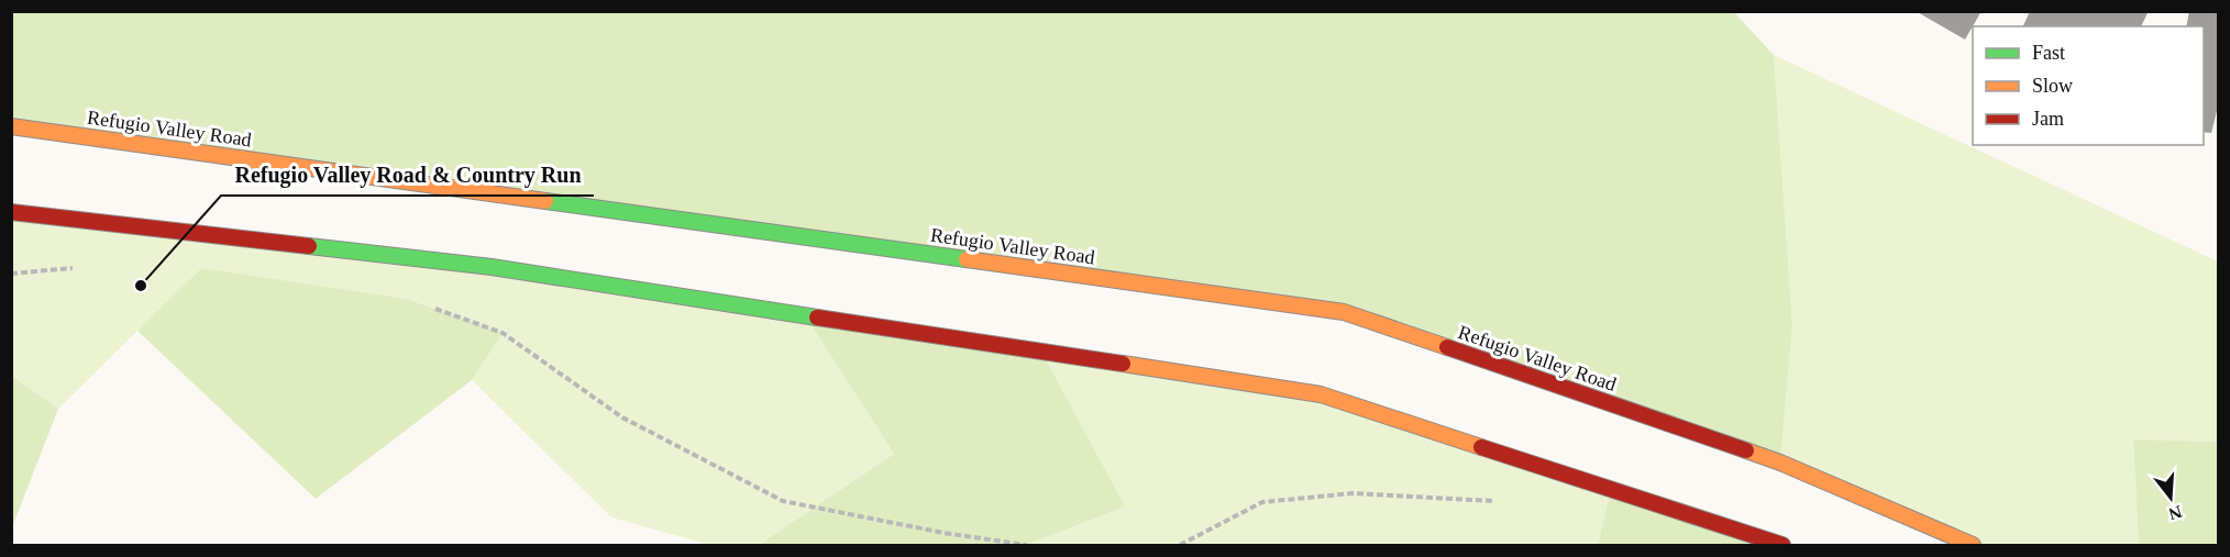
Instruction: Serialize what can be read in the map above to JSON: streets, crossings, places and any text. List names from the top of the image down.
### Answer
{
  "streets": {
    "street": ["Refugio Valley Road"]
  },
  "places": ["Refugio Valley Road & Country Run"],
  "legend": ["Fast", "Slow", "Jam"],
  "north": "bottom"
}
